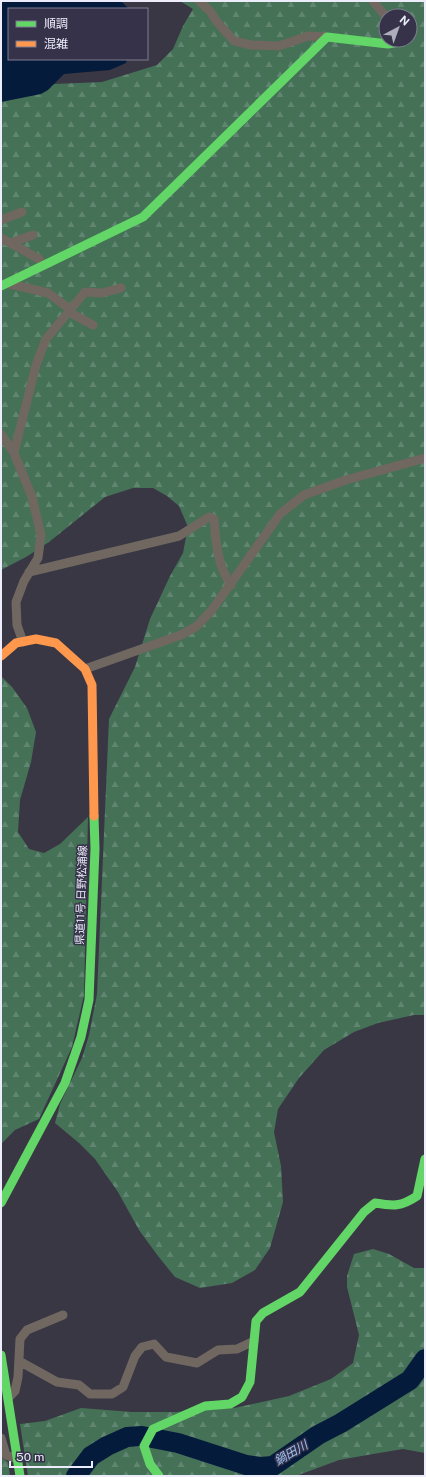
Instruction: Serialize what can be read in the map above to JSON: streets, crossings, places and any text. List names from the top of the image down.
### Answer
{
  "streets": {
    "street": ["県道11号 日野松浦線"]
  },
  "water": ["鍋田川"],
  "legend": ["順調", "混雑"],
  "scale_bar": "50 m",
  "north": "top right"
}
